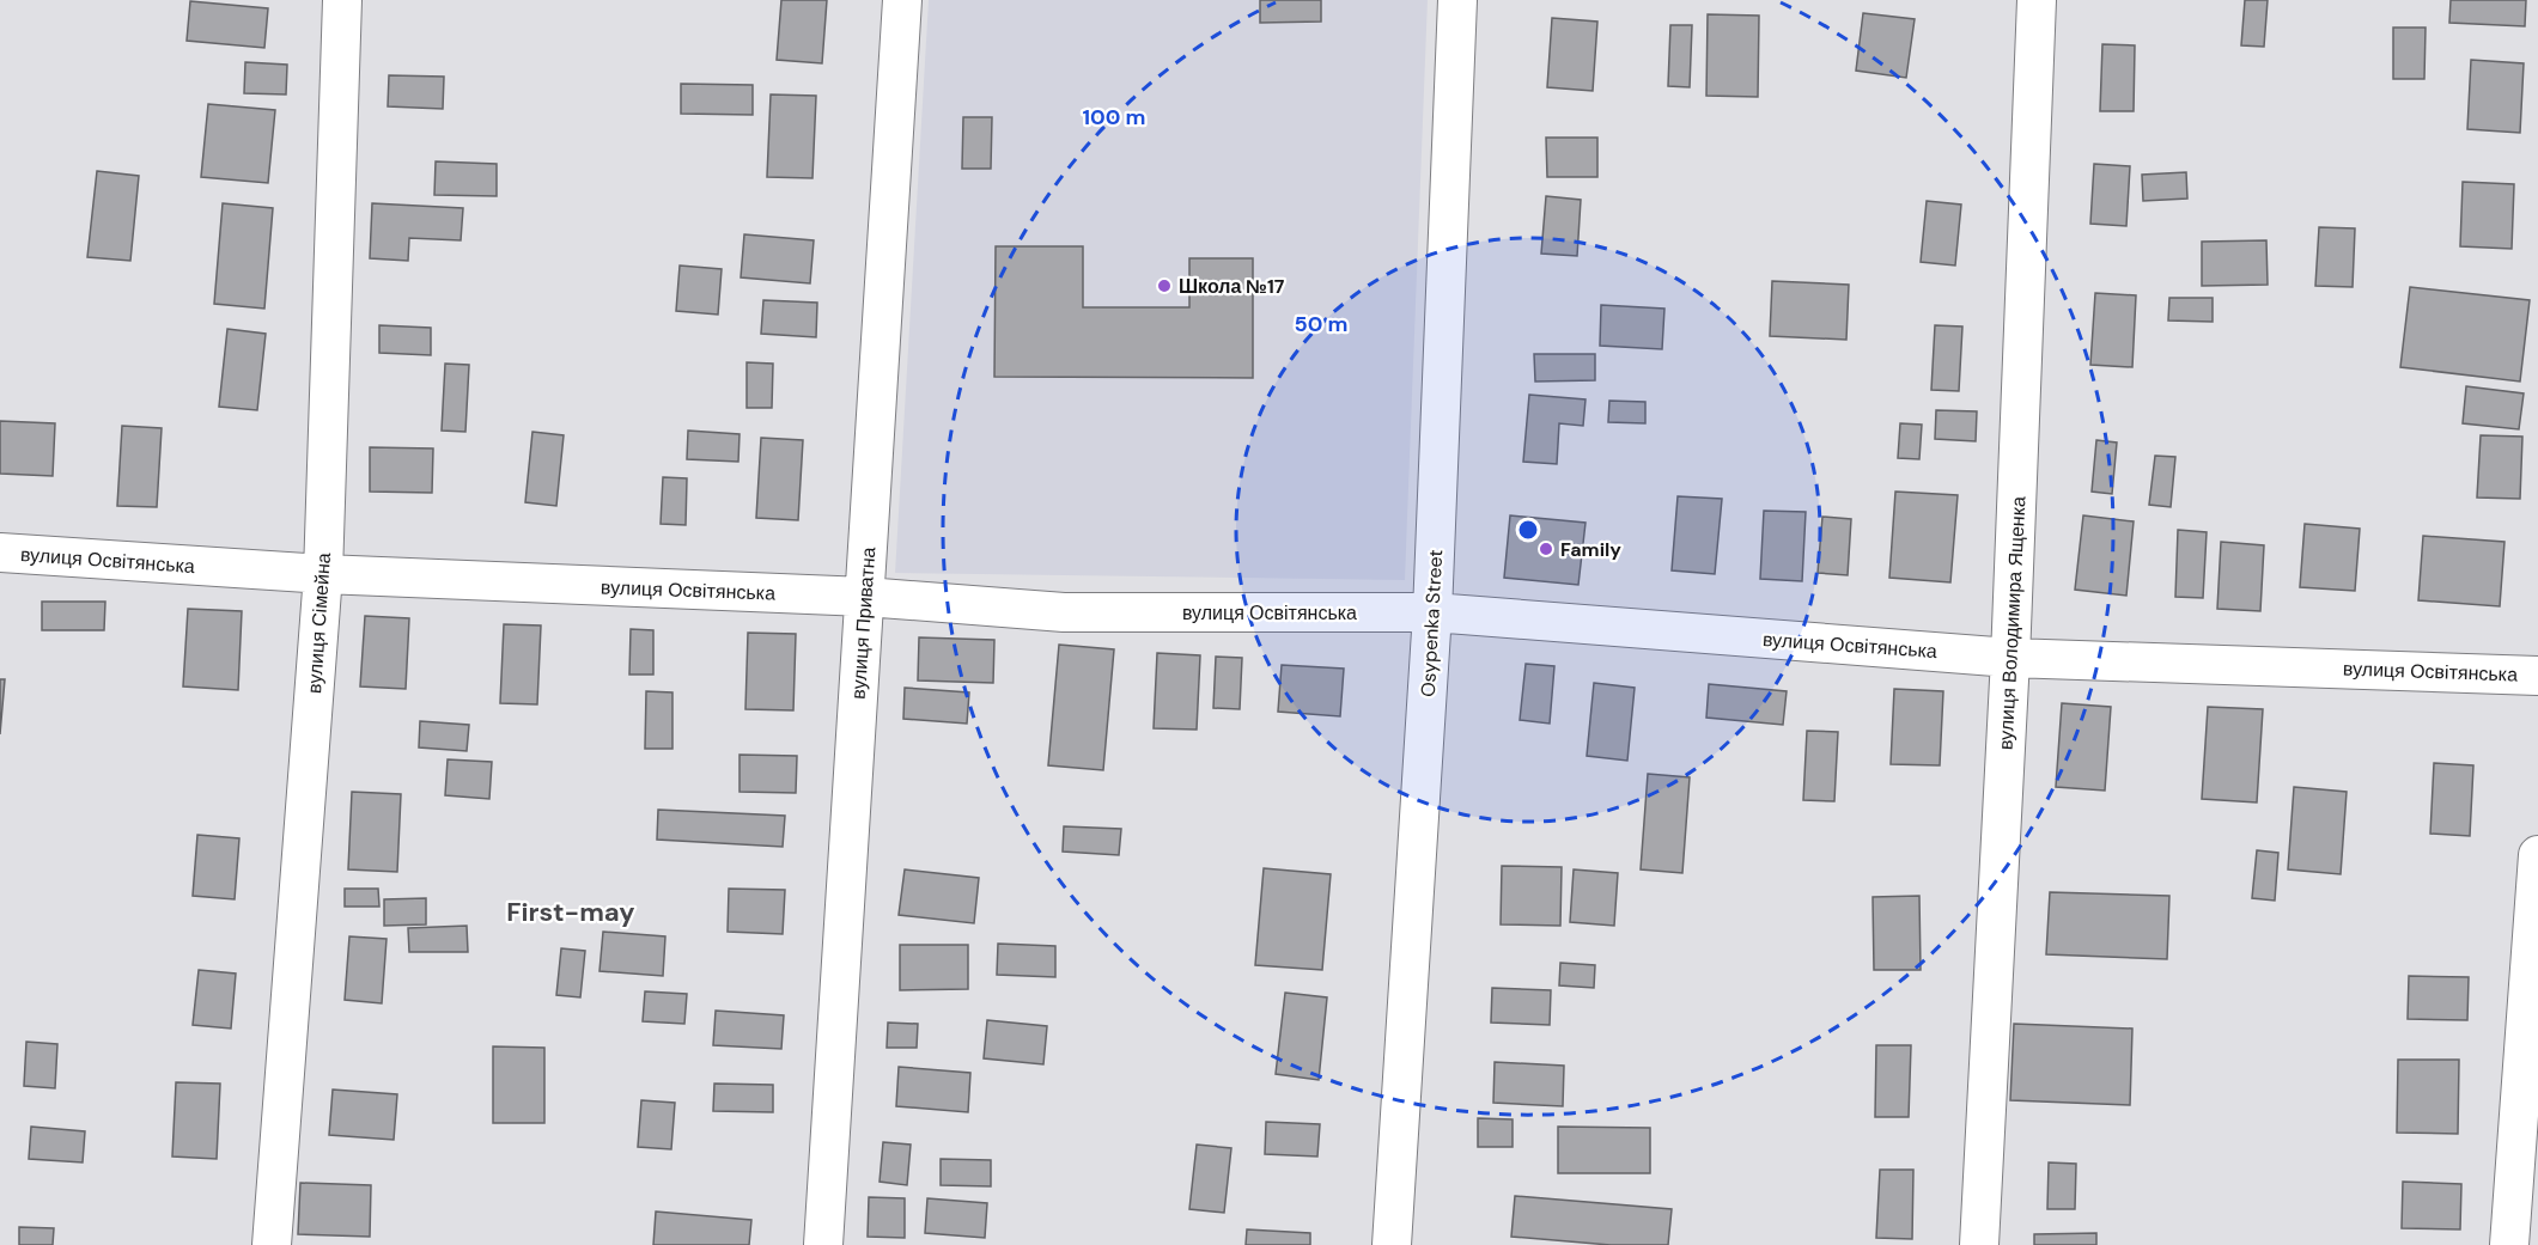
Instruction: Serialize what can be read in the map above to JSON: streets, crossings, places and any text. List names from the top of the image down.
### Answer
{
  "streets": {
    "street": [
      "вулиця Освітянська",
      "вулиця Сімейна",
      "вулиця Приватна",
      "Osypenka Street",
      "вулиця Володимира Ященка"
    ]
  },
  "crossings": [
    ["вулиця Освітянська", "вулиця Сімейна"],
    ["вулиця Освітянська", "вулиця Приватна"],
    ["вулиця Освітянська", "Osypenka Street"],
    ["вулиця Освітянська", "вулиця Володимира Ященка"]
  ],
  "districts": ["First-may"],
  "places": ["Школа №17", "Family"],
  "rings": ["100 m", "50 m"]
}
